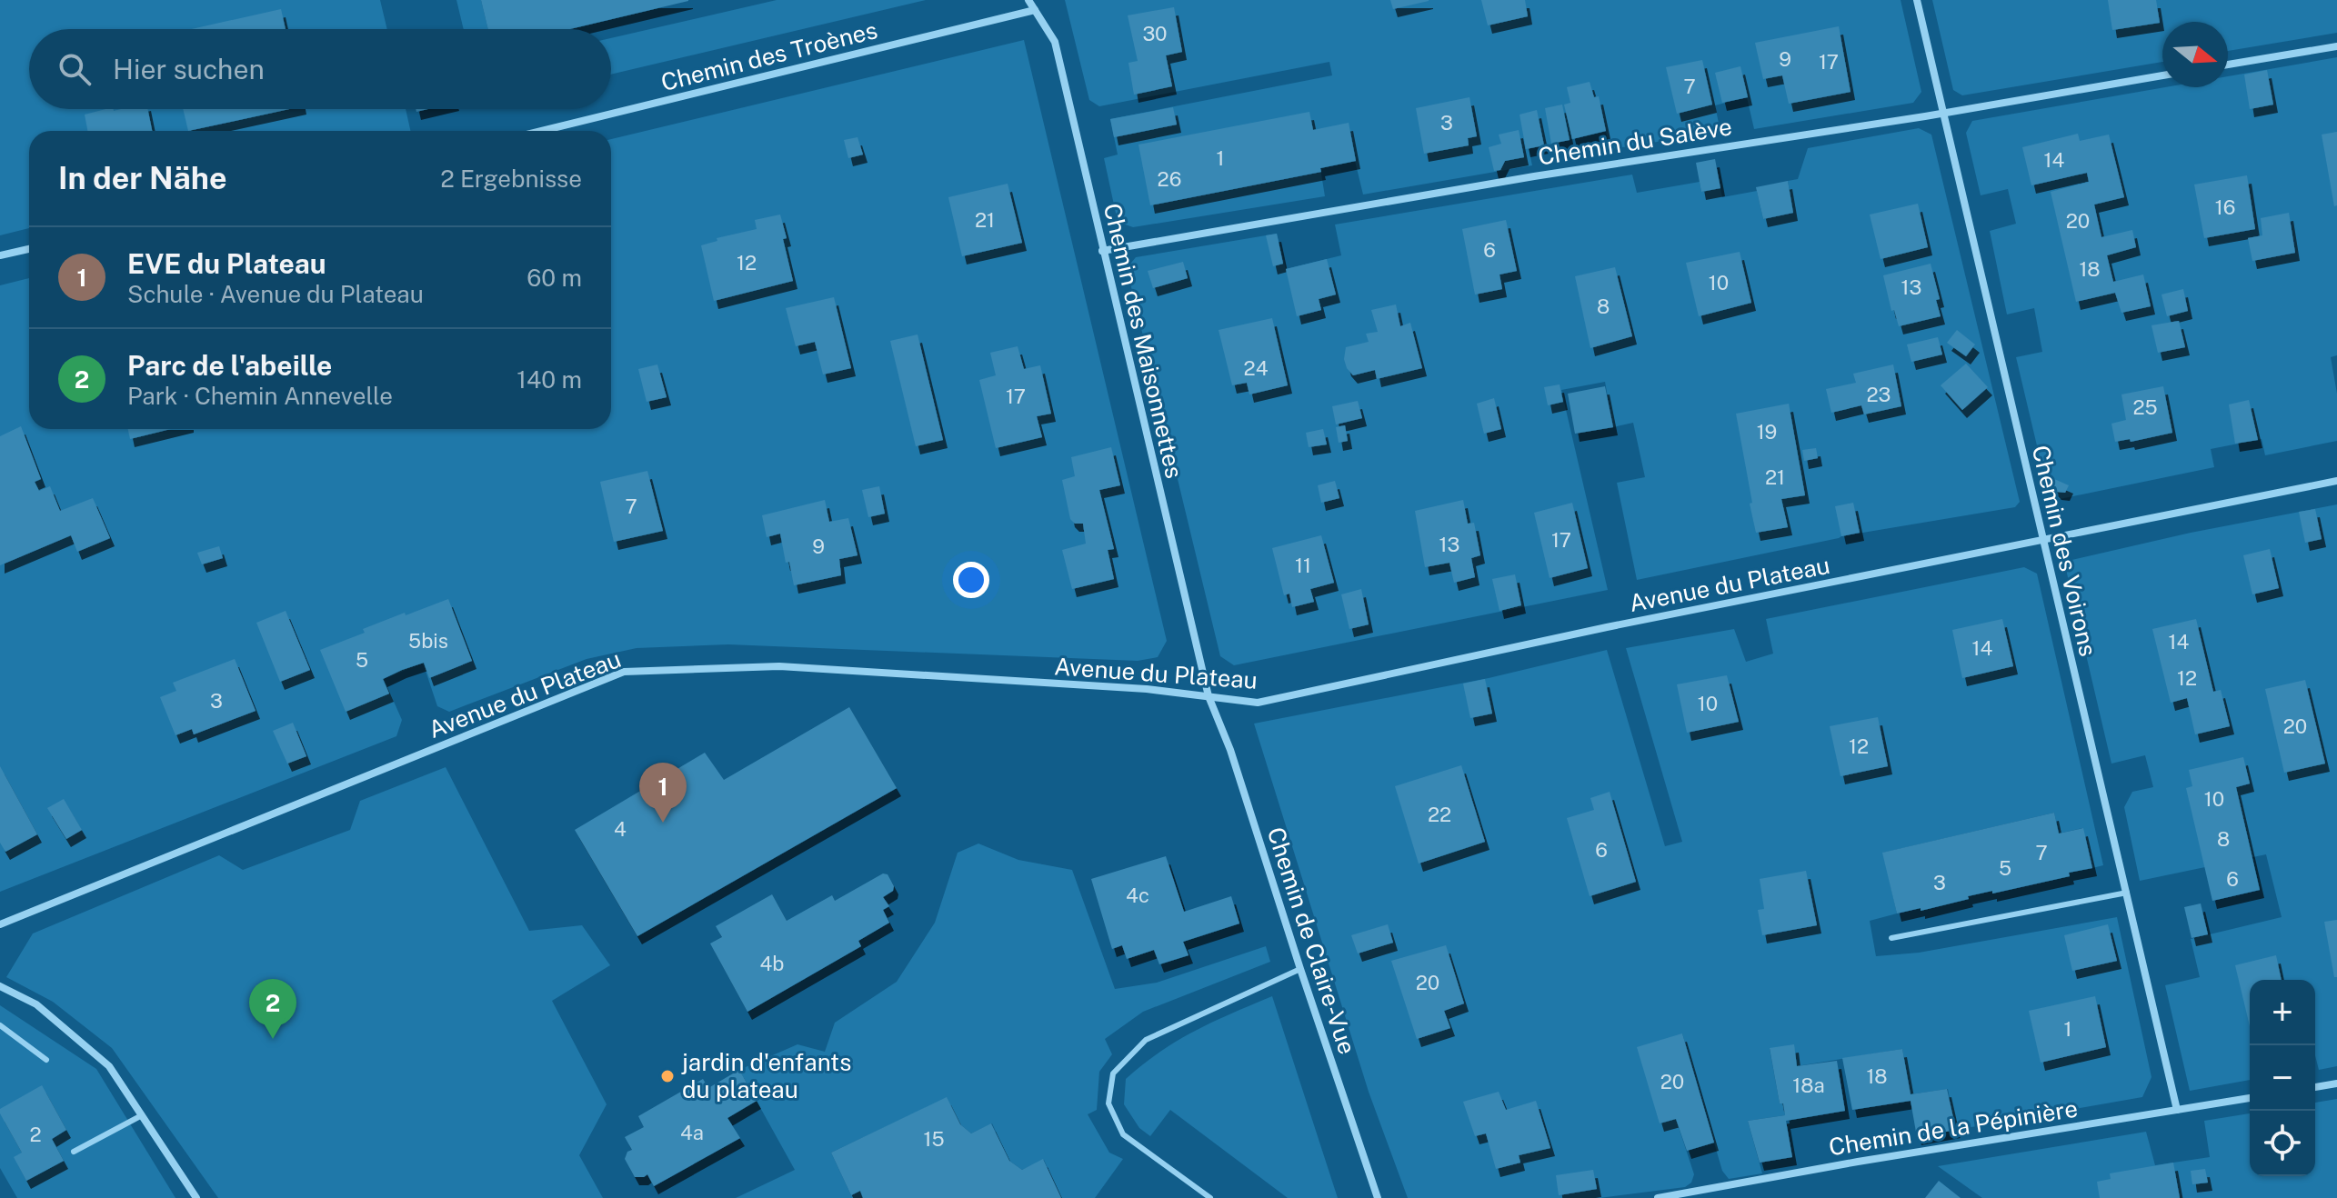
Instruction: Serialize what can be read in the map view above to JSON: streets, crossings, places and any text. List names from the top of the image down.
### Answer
{
  "streets": {
    "street": [
      "Chemin des Troènes",
      "Chemin du Salève",
      "Chemin des Maisonnettes",
      "Chemin des Voirons",
      "Avenue du Plateau",
      "Chemin de Claire-Vue",
      "Chemin de la Pépinière"
    ]
  },
  "crossings": [
    ["Chemin des Troènes", "Chemin des Maisonnettes"],
    ["Chemin du Salève", "Chemin des Maisonnettes"],
    ["Chemin du Salève", "Chemin des Voirons"],
    ["Chemin des Maisonnettes", "Avenue du Plateau"],
    ["Chemin des Maisonnettes", "Chemin de Claire-Vue"],
    ["Chemin des Voirons", "Avenue du Plateau"],
    ["Chemin des Voirons", "Chemin de la Pépinière"],
    ["Avenue du Plateau", "Chemin de Claire-Vue"]
  ],
  "places": ["jardin d'enfants du plateau"],
  "house_numbers": [
    "30",
    "9",
    "17",
    "7",
    "3",
    "1",
    "14",
    "26",
    "16",
    "21",
    "20",
    "6",
    "12",
    "18",
    "10",
    "13",
    "8",
    "24",
    "23",
    "17",
    "25",
    "19",
    "21",
    "7",
    "17",
    "13",
    "9",
    "11",
    "5bis",
    "14",
    "14",
    "5",
    "12",
    "3",
    "10",
    "20",
    "12",
    "10",
    "22",
    "4",
    "8",
    "6",
    "7",
    "5",
    "6",
    "3",
    "4c",
    "4b",
    "20",
    "1",
    "18",
    "20",
    "18a",
    "4a",
    "2",
    "15"
  ],
  "north": "right",
  "page": {
    "search": "Hier suchen",
    "heading": ["In der Nähe", "2 Ergebnisse"],
    "list": [
      {
        "mark": "1",
        "name": "EVE du Plateau",
        "note": "Schule · Avenue du Plateau",
        "value": "60 m"
      },
      {
        "mark": "2",
        "name": "Parc de l'abeille",
        "note": "Park · Chemin Annevelle",
        "value": "140 m"
      }
    ],
    "pins": ["1", "2"],
    "map_buttons": ["+", "−"]
  }
}
